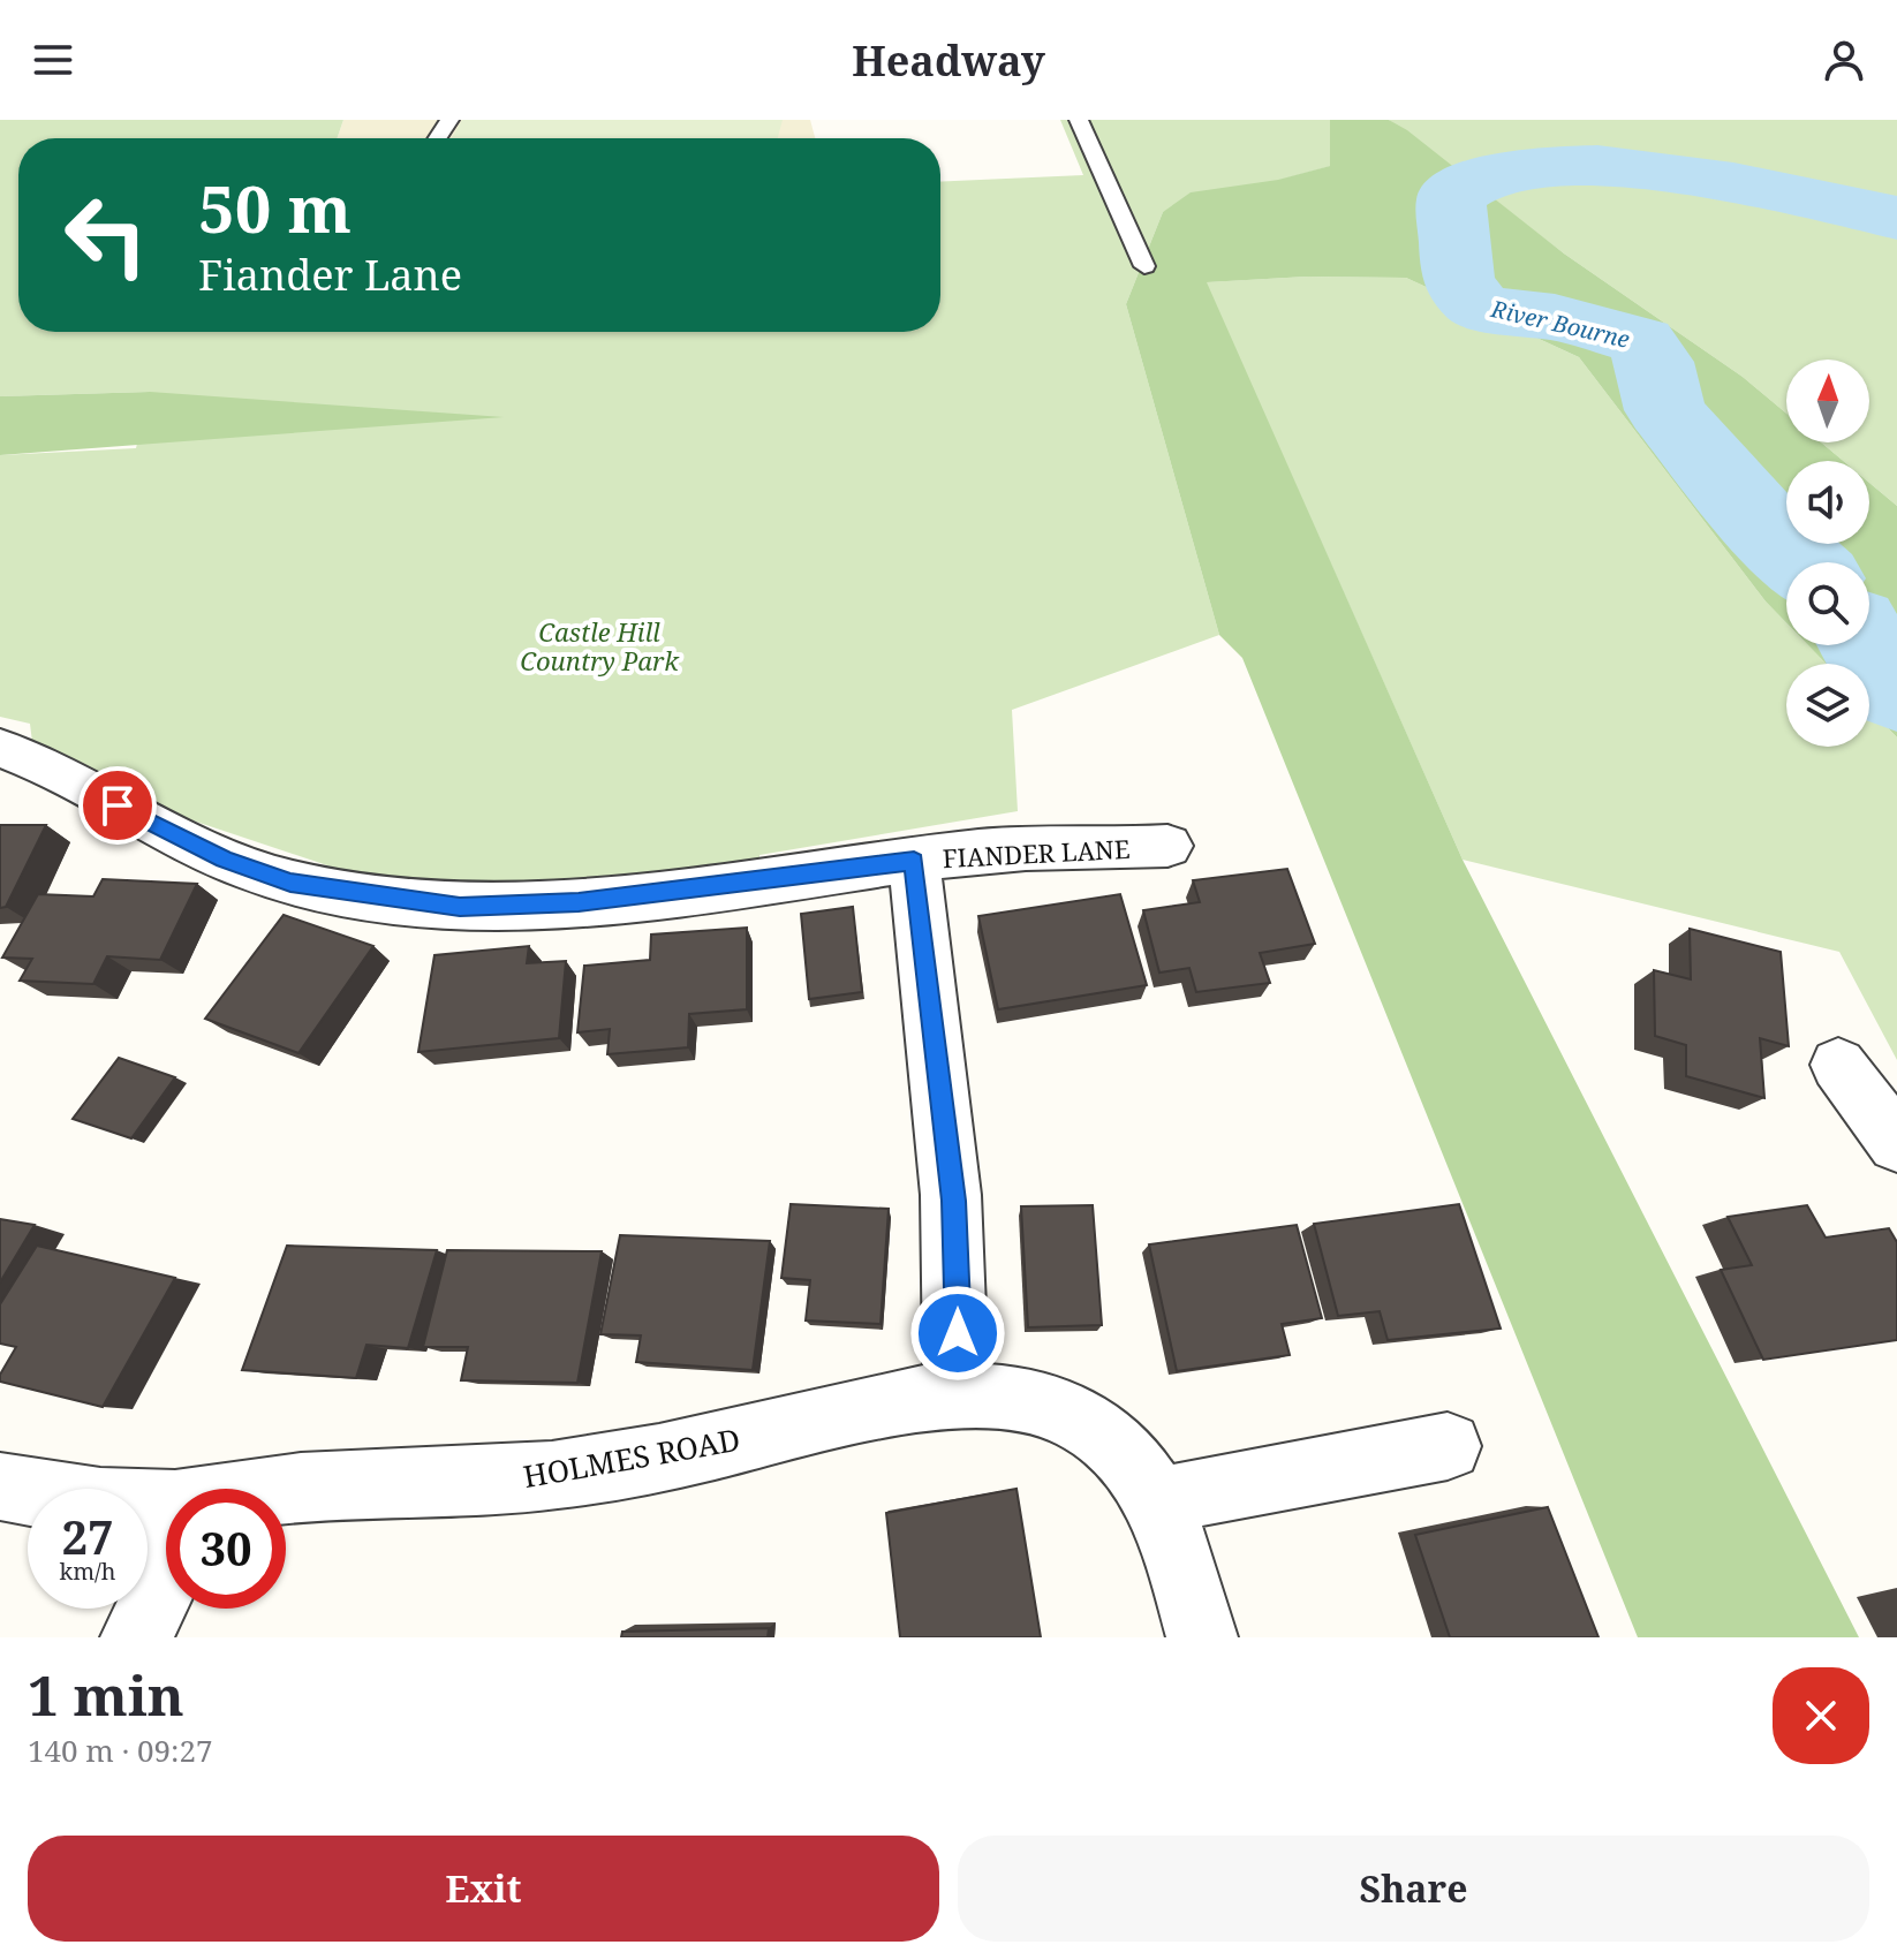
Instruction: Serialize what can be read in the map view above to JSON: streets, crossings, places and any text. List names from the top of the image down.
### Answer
{
  "streets": {
    "street": ["FIANDER LANE", "HOLMES ROAD"]
  },
  "water": ["River Bourne"],
  "parks": ["Castle Hill Country Park"],
  "north": "top",
  "page": {
    "header": "Headway",
    "turn": ["50 m", "Fiander Lane"],
    "speed": "27 km/h",
    "limit": "30",
    "heading": ["1 min", "140 m · 09:27"],
    "buttons": ["Exit", "Share"]
  }
}
